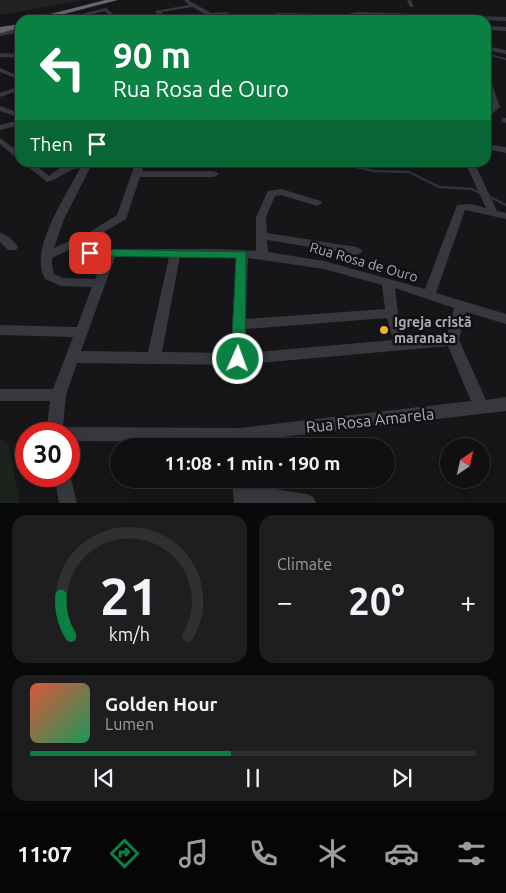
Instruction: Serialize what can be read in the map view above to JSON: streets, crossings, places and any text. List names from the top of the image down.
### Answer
{
  "streets": {
    "street": ["Rua Rosa de Ouro", "Rua Rosa Amarela"]
  },
  "places": ["Igreja cristã maranata"],
  "north": "top right",
  "page": {
    "turn": ["90 m", "Rua Rosa de Ouro"],
    "then": "Then",
    "limit": "30",
    "trip": "11:08 · 1 min · 190 m",
    "tile": "Climate",
    "heat": ["−", "20°", "+"],
    "song": ["Golden Hour", "Lumen"],
    "tabs": "11:07",
    "gauge": ["21", "km/h"]
  }
}
